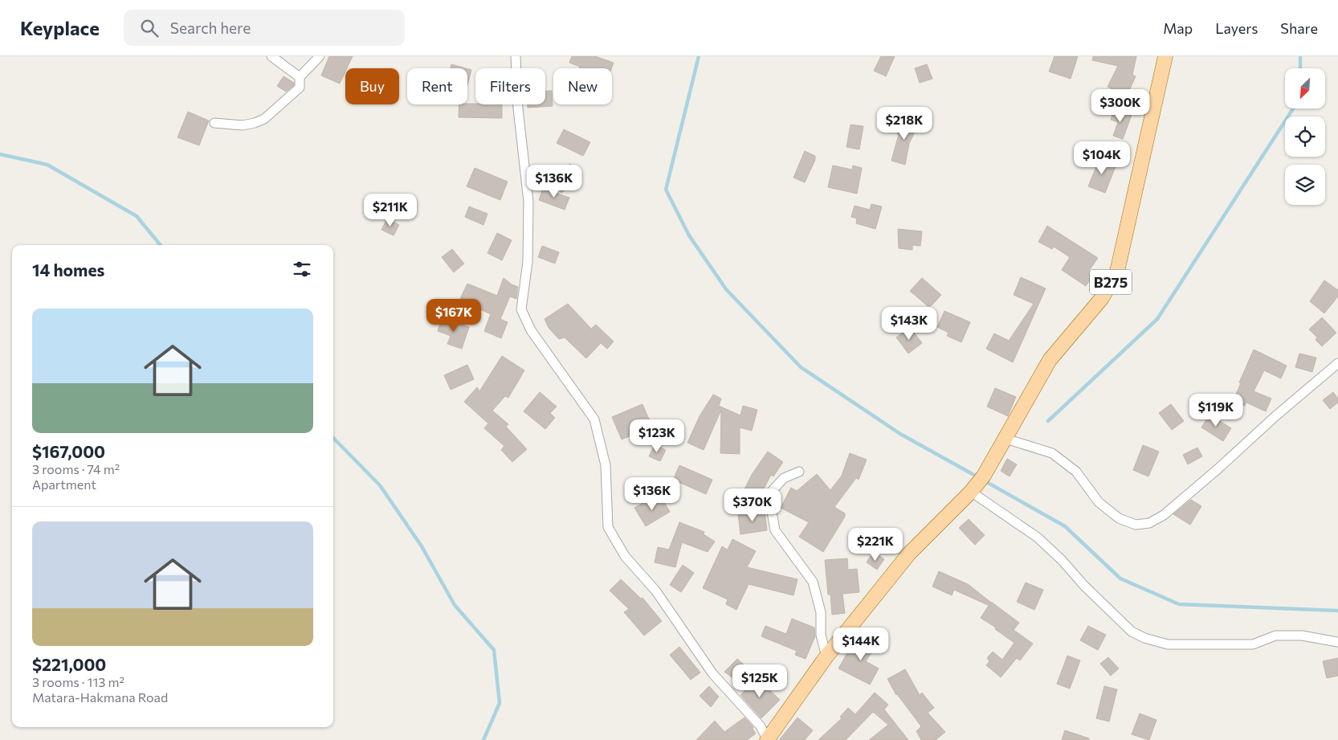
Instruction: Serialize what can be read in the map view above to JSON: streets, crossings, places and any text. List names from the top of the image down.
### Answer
{
  "streets": {
    "main road": ["B275"]
  },
  "north": "bottom left",
  "page": {
    "header": "Keyplace",
    "search": "Search here",
    "nav": ["Map", "Layers", "Share"],
    "chip": [
      "Buy",
      "Rent",
      "Filters",
      "New"
    ],
    "price": [
      "$300K",
      "$218K",
      "$104K",
      "$136K",
      "$211K",
      "$167K",
      "$143K",
      "$119K",
      "$123K",
      "$136K",
      "$370K",
      "$221K",
      "$144K",
      "$125K"
    ],
    "heading": "14 homes",
    "list": [
      {
        "name": "$167,000",
        "note": "3 rooms · 74 m² · Apartment"
      },
      {
        "name": "$221,000",
        "note": "3 rooms · 113 m² · Matara-Hakmana Road"
      }
    ]
  }
}
